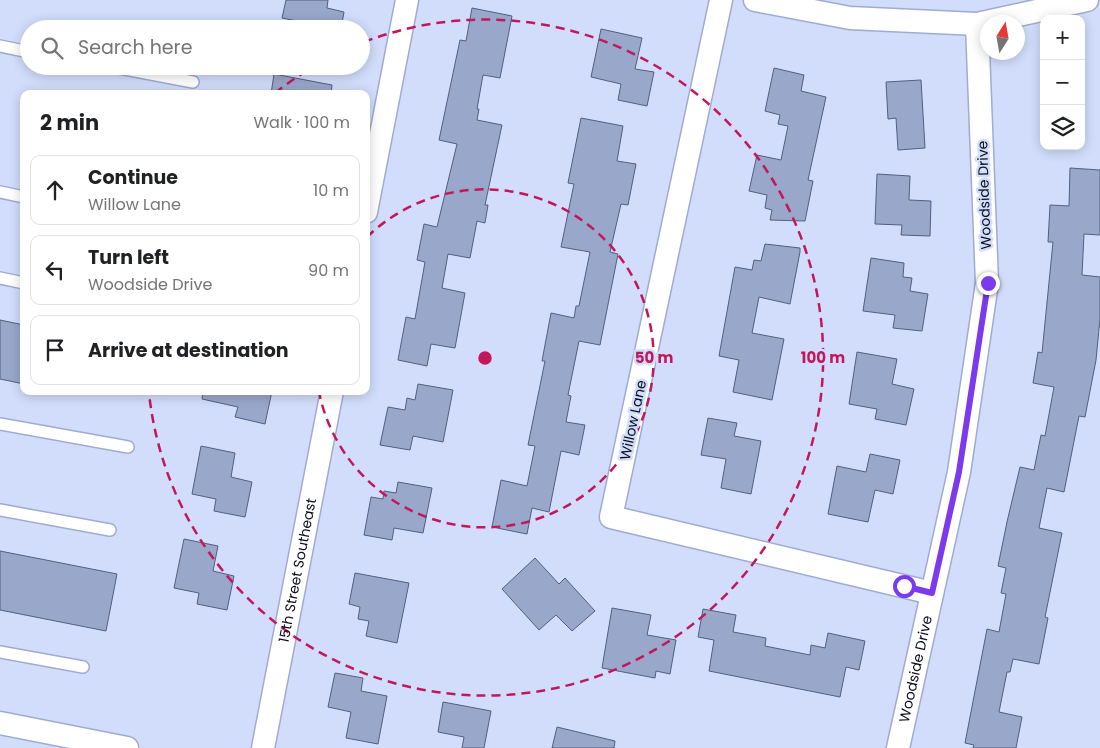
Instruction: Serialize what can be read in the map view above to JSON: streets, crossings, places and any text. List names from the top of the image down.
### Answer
{
  "streets": {
    "street": ["Woodside Drive", "Willow Lane", "15th Street Southeast"]
  },
  "crossings": [
    ["Woodside Drive", "Willow Lane"]
  ],
  "north": "top",
  "page": {
    "map_buttons": ["+", "−"],
    "search": "Search here",
    "heading": ["2 min", "Walk · 100 m"],
    "list": [
      ["Continue", "Willow Lane", "10 m"],
      ["Turn left", "Woodside Drive", "90 m"],
      "Arrive at destination"
    ]
  },
  "rings": ["50 m", "100 m"]
}
